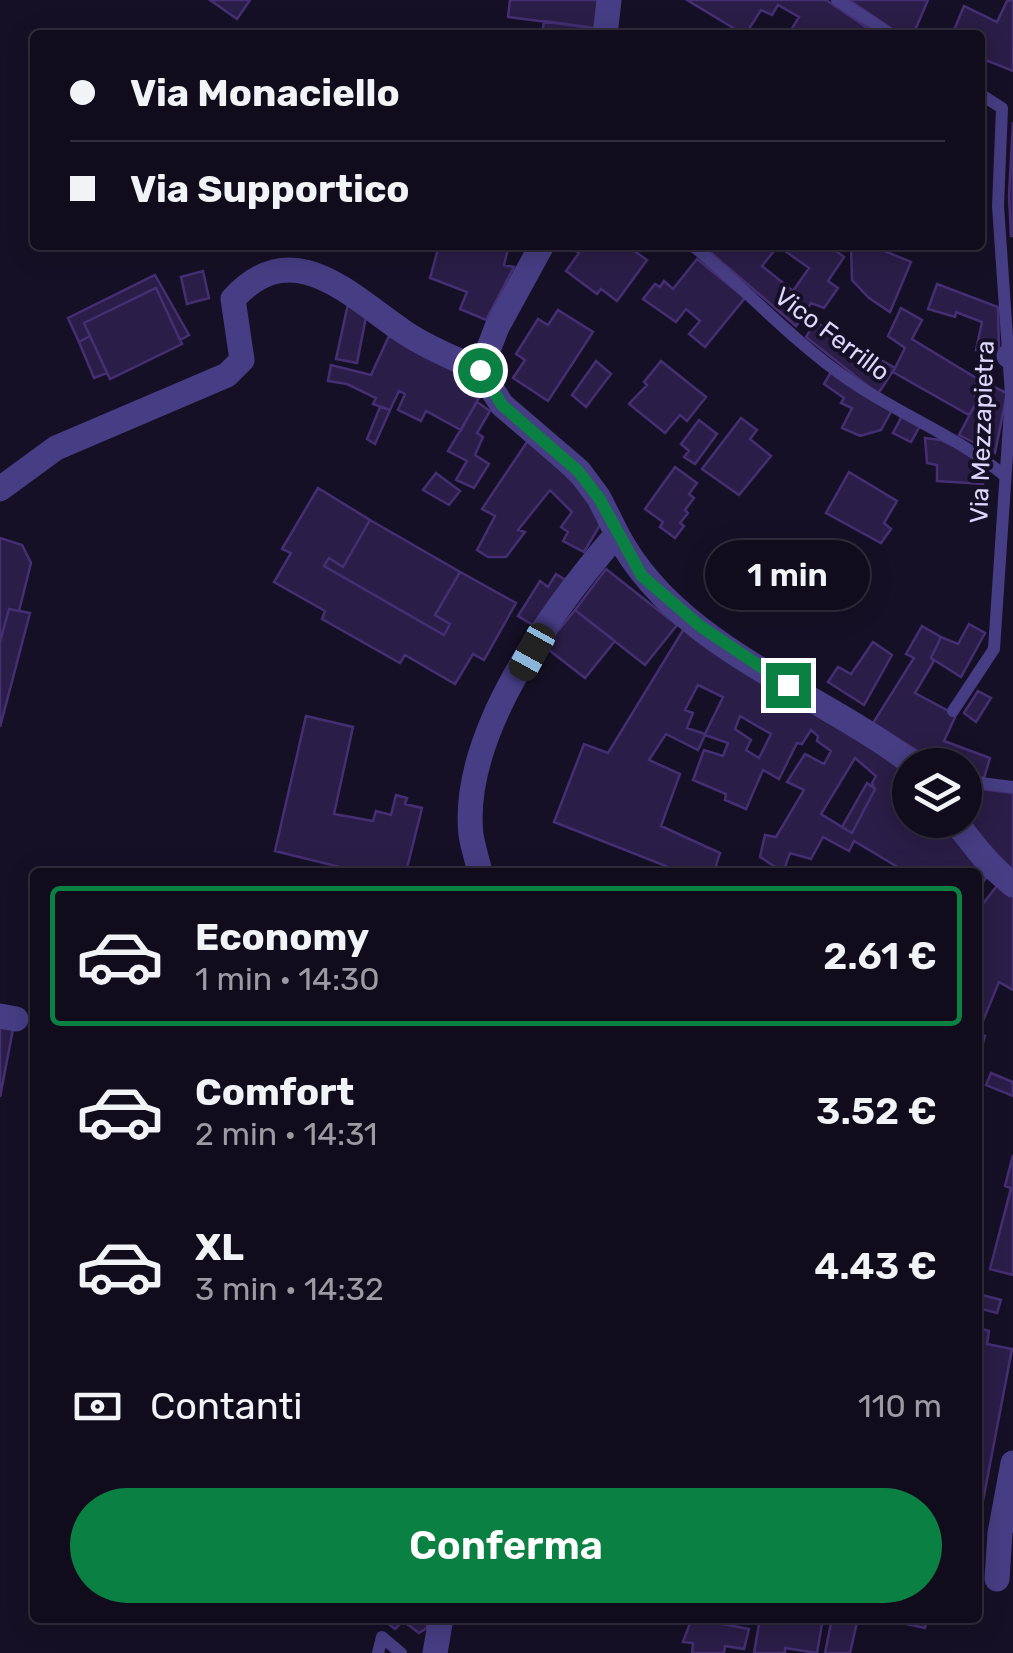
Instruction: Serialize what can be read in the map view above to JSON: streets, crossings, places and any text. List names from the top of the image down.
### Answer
{
  "streets": {
    "lane": ["Vico Ferrillo", "Via Mezzapietra"]
  },
  "crossings": [
    ["Vico Ferrillo", "Via Mezzapietra"]
  ],
  "page": {
    "banner": ["Via Monaciello", "Via Supportico"],
    "bubble": "1 min",
    "list": [
      {
        "name": "Economy",
        "note": "1 min · 14:30",
        "value": "2.61 €"
      },
      {
        "name": "Comfort",
        "note": "2 min · 14:31",
        "value": "3.52 €"
      },
      {
        "name": "XL",
        "note": "3 min · 14:32",
        "value": "4.43 €"
      }
    ],
    "pay": ["Contanti", "110 m"],
    "buttons": "Conferma"
  }
}
